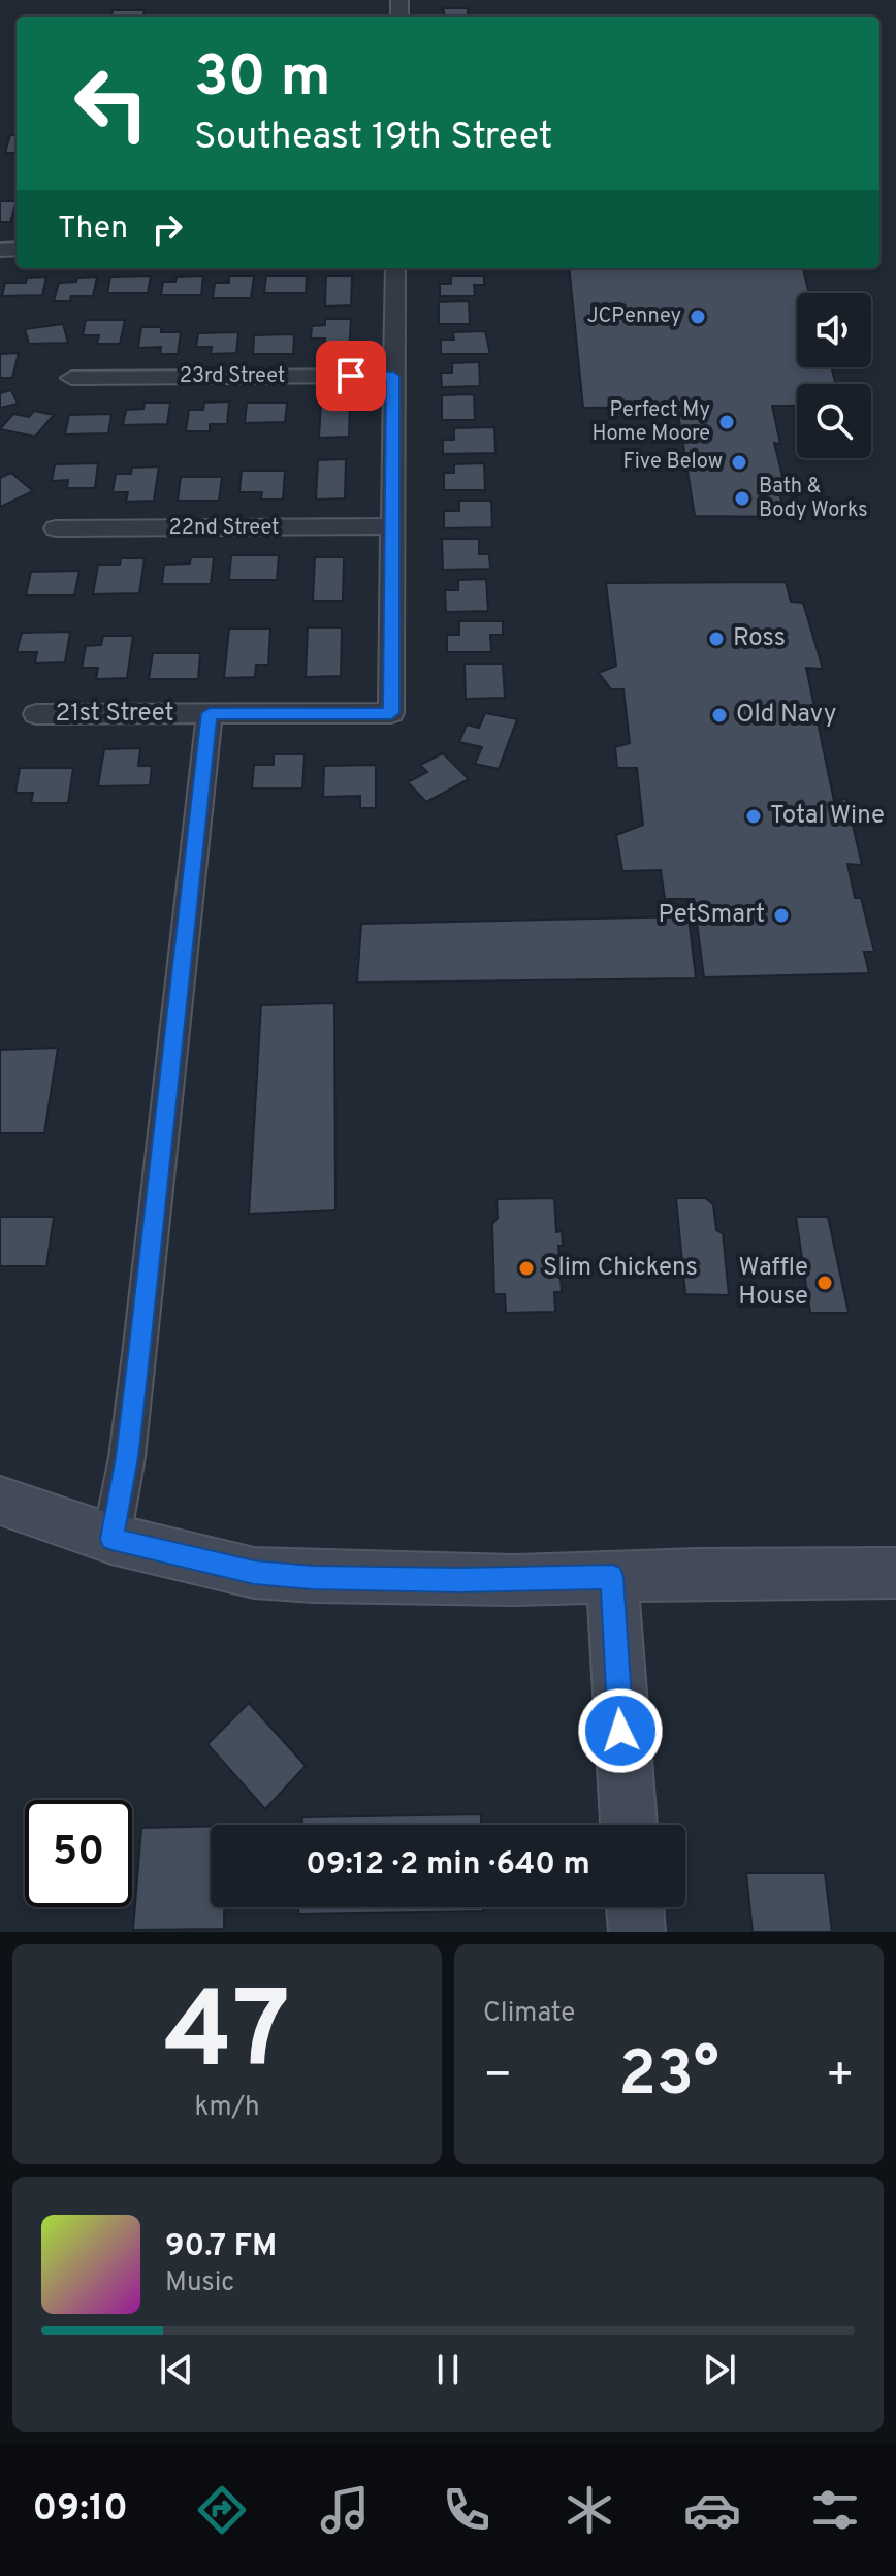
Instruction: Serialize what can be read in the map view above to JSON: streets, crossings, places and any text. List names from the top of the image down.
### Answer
{
  "streets": {
    "street": ["23rd Street", "22nd Street", "21st Street"]
  },
  "crossings": [
    ["22nd Street", "21st Street"]
  ],
  "places": [
    "JCPenney",
    "Perfect My Home Moore",
    "Five Below",
    "Bath & Body Works",
    "Ross",
    "Old Navy",
    "Total Wine",
    "PetSmart",
    "Slim Chickens",
    "Waffle House"
  ],
  "page": {
    "turn": ["30 m", "Southeast 19th Street"],
    "then": "Then",
    "limit": "50",
    "trip": "09:12 · 2 min · 640 m",
    "tile": [
      ["47", "km/h"],
      "Climate"
    ],
    "heat": ["−", "23°", "+"],
    "song": ["90.7 FM", "Music"],
    "tabs": "09:10"
  }
}
